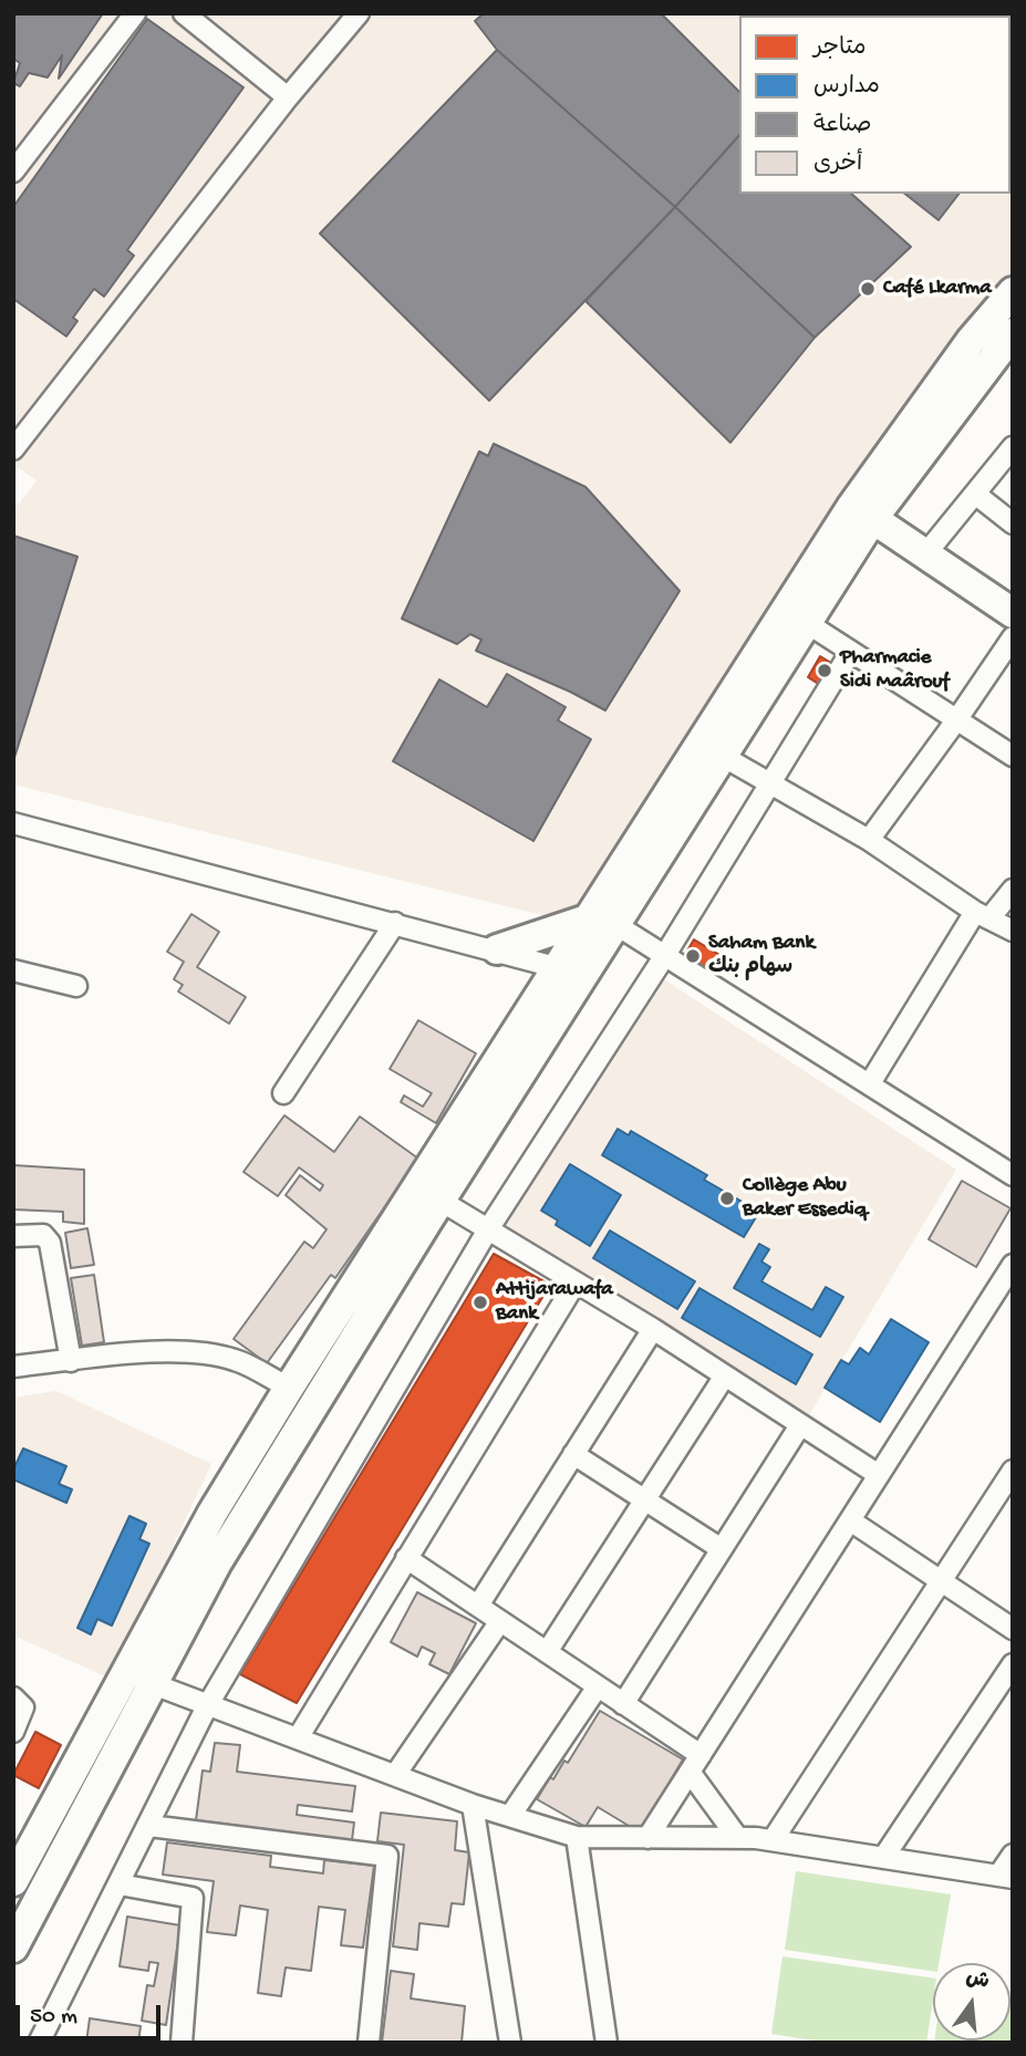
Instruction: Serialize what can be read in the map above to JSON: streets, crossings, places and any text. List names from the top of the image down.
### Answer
{
  "places": [
    "Café Lkarma",
    "Pharmacie Sidi Maârouf",
    "Saham Bank سهام بنك",
    "Collège Abu Baker Essediq",
    "Attijarawafa Bank"
  ],
  "legend": [
    "متاجر",
    "مدارس",
    "صناعة",
    "أخرى"
  ],
  "scale_bar": "50 m",
  "north": "top"
}
